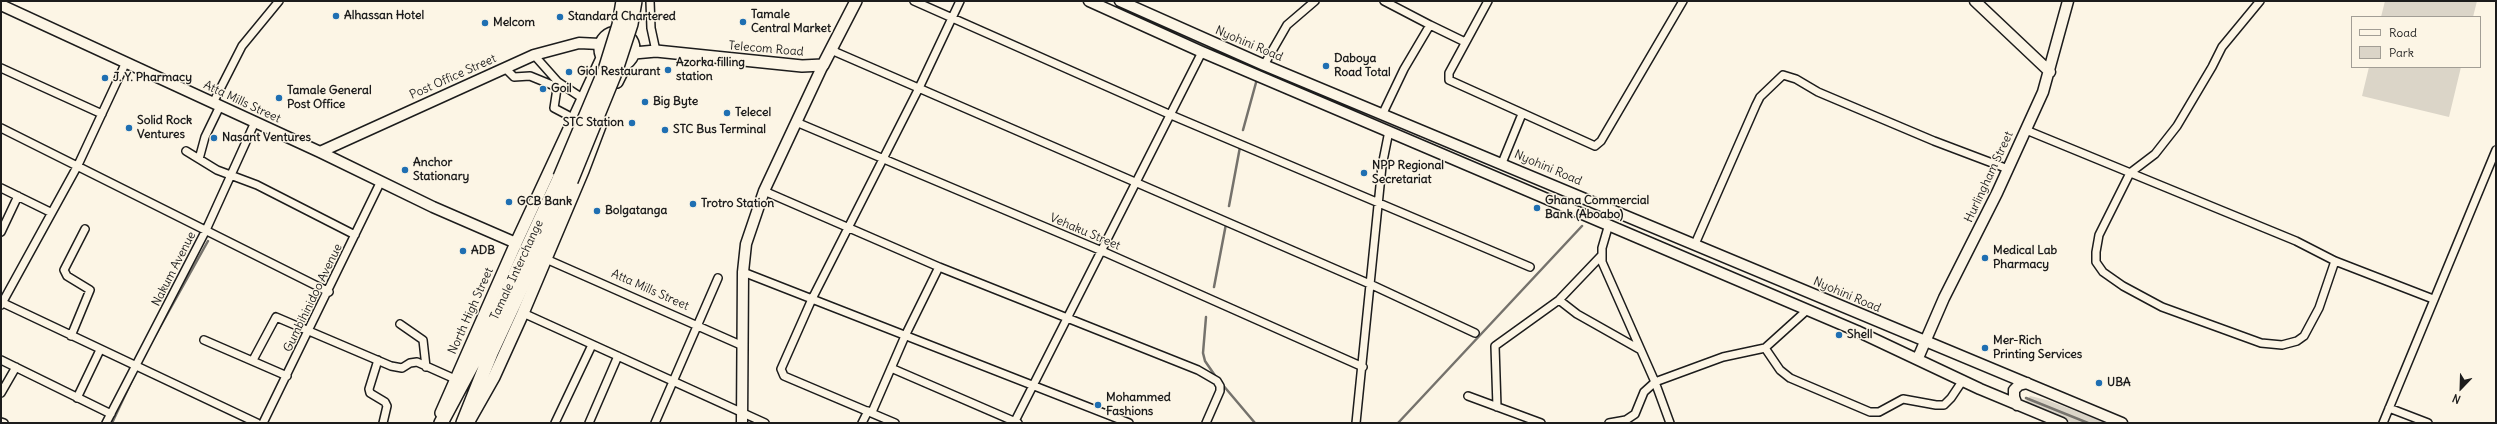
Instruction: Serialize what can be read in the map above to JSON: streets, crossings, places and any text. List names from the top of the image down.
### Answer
{
  "streets": {
    "highway": ["Tamale Interchange"],
    "main road": [
      "Nyohini Road",
      "Telecom Road",
      "Post Office Street",
      "Atta Mills Street",
      "Hurlingham Street",
      "North High Street"
    ],
    "street": ["Vehaku Street", "Nakum Avenue", "Gumbihinidoo Avenue"]
  },
  "crossings": [
    ["Nyohini Road", "Hurlingham Street"],
    ["Telecom Road", "Post Office Street"],
    ["Telecom Road", "North High Street"],
    ["Post Office Street", "Atta Mills Street"],
    ["Post Office Street", "North High Street"],
    ["Atta Mills Street", "Nakum Avenue"],
    ["Atta Mills Street", "Gumbihinidoo Avenue"],
    ["Atta Mills Street", "North High Street"]
  ],
  "places": [
    "Alhassan Hotel",
    "Standard Chartered",
    "Tamale Central Market",
    "Melcom",
    "Daboya Road Total",
    "Azorka filling station",
    "Giol Restaurant",
    "J. Y. Pharmacy",
    "Goil",
    "Tamale General Post Office",
    "Big Byte",
    "Telecel",
    "STC Station",
    "Solid Rock Ventures",
    "STC Bus Terminal",
    "Nasant Ventures",
    "Anchor Stationary",
    "NPP Regional Secretariat",
    "GCB Bank",
    "Trotro Station",
    "Ghana Commercial Bank (Aboabo)",
    "Bolgatanga",
    "ADB",
    "Medical Lab Pharmacy",
    "Shell",
    "Mer-Rich Printing Services",
    "UBA",
    "Mohammed Fashions"
  ],
  "legend": ["Road", "Park"],
  "north": "bottom left"
}
